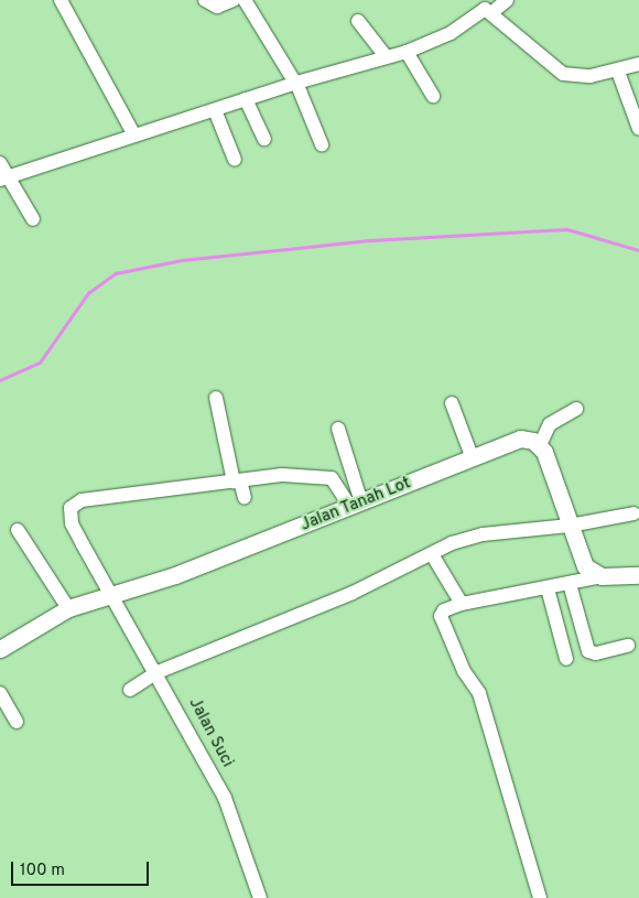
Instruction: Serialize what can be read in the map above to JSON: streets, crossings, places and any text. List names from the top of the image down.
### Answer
{
  "streets": {
    "main road": ["Jalan Tanah Lot"],
    "street": ["Jalan Suci"]
  },
  "crossings": [
    ["Jalan Tanah Lot", "Jalan Suci"]
  ],
  "scale_bar": "100 m"
}
